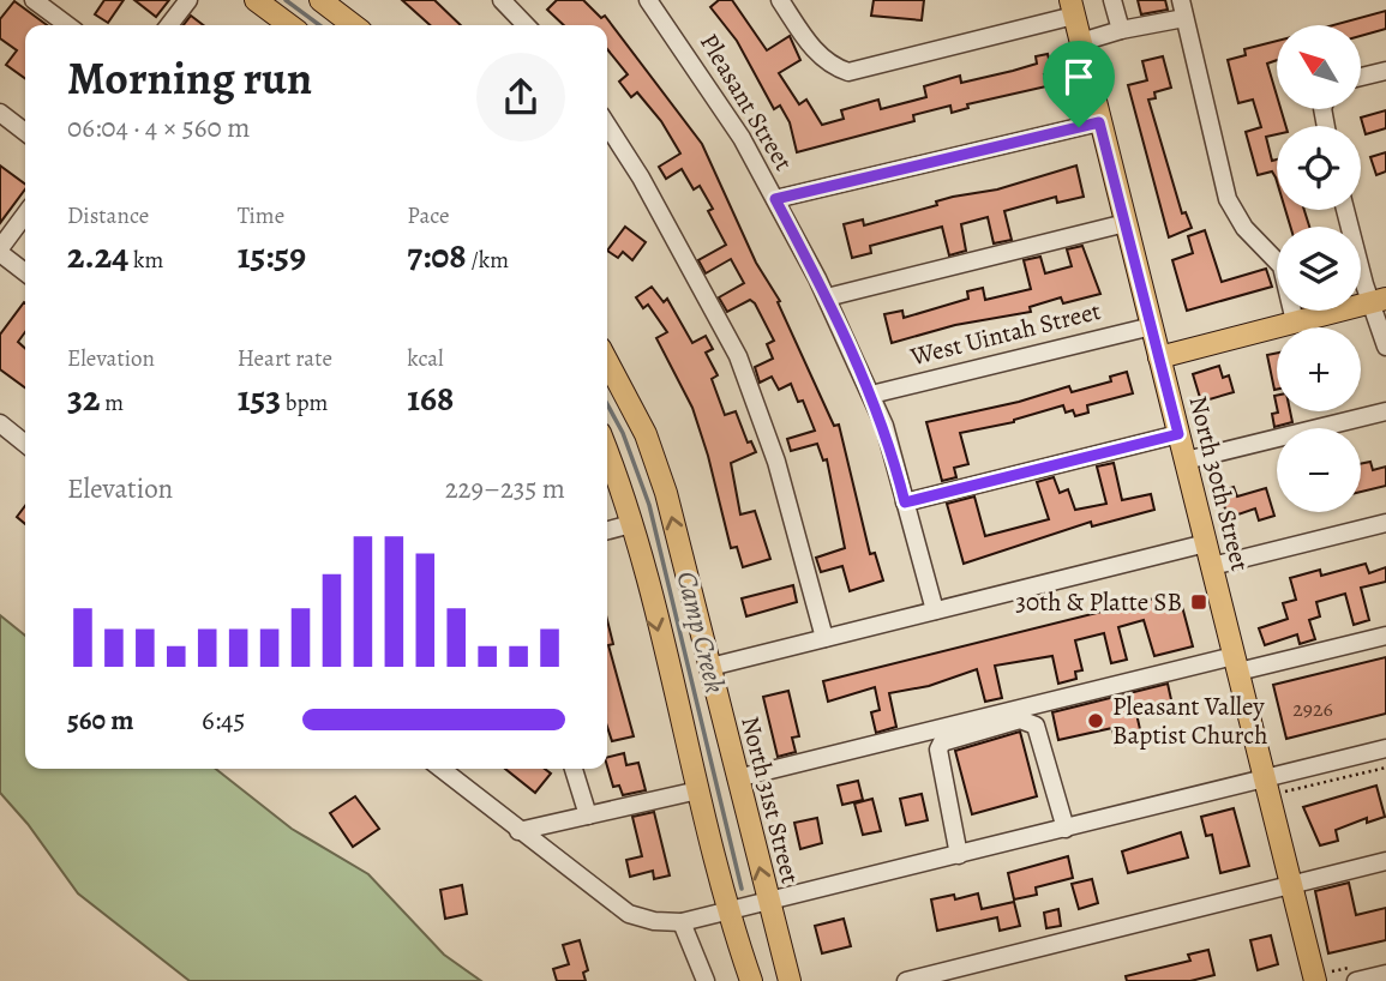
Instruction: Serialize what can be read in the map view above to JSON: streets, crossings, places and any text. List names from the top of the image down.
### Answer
{
  "streets": {
    "main road": ["North 30th Street", "North 31st Street"],
    "street": ["Pleasant Street", "West Uintah Street"]
  },
  "crossings": [
    ["Pleasant Street", "West Uintah Street"],
    ["West Uintah Street", "North 30th Street"]
  ],
  "water": ["Camp Creek"],
  "places": {
    "transit": ["30th & Platte SB"],
    "other": ["Pleasant Valley Baptist Church"]
  },
  "house_numbers": ["2926"],
  "north": "top left",
  "page": {
    "map_buttons": ["+", "−"],
    "heading": ["Morning run", "06:04 · 4 × 560 m"],
    "stats": [
      ["Distance", "2.24 km"],
      ["Time", "15:59"],
      ["Pace", "7:08 /km"],
      ["Elevation", "32 m"],
      ["Heart rate", "153 bpm"],
      ["kcal", "168"]
    ],
    "chart": ["Elevation", "229–235 m"],
    "list": [
      {
        "name": "560 m",
        "note": "6:45"
      }
    ]
  }
}
